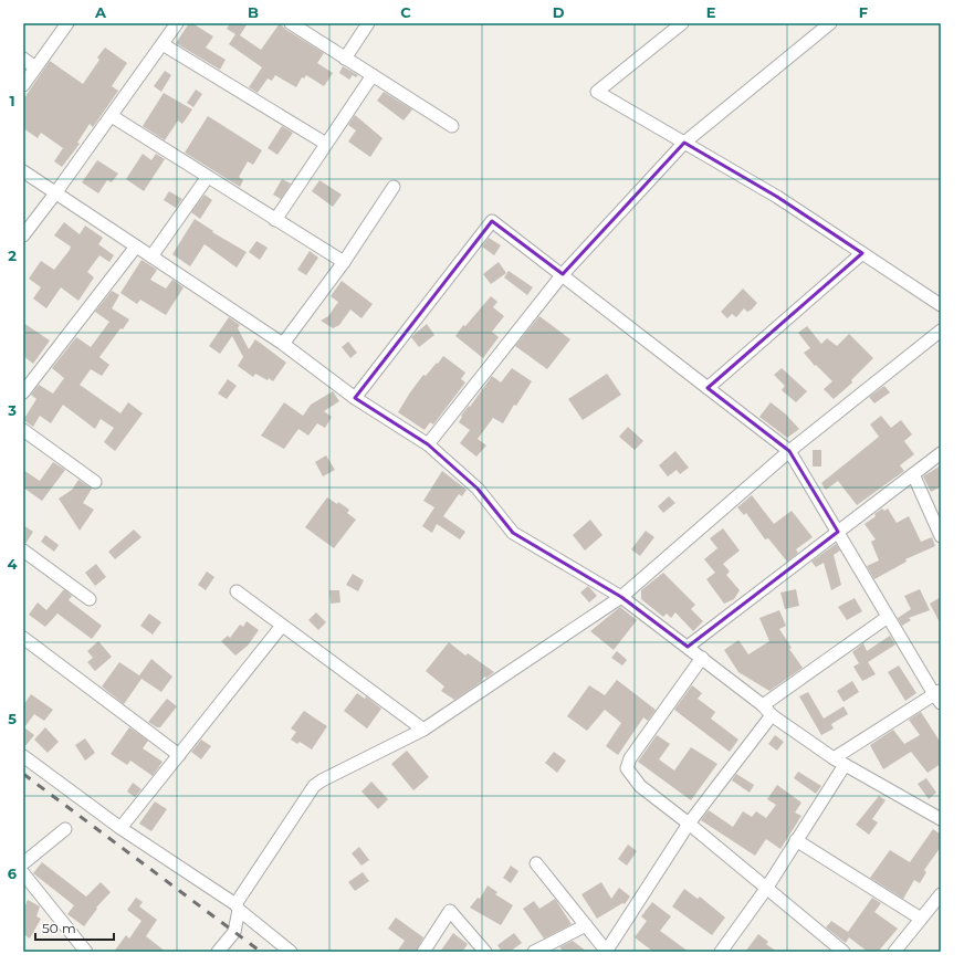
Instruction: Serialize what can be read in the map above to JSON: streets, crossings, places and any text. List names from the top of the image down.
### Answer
{
  "scale_bar": "50 m",
  "grid": {
    "columns": [
      "A",
      "B",
      "C",
      "D",
      "E",
      "F"
    ],
    "rows": [
      "1",
      "2",
      "3",
      "4",
      "5",
      "6"
    ]
  }
}
